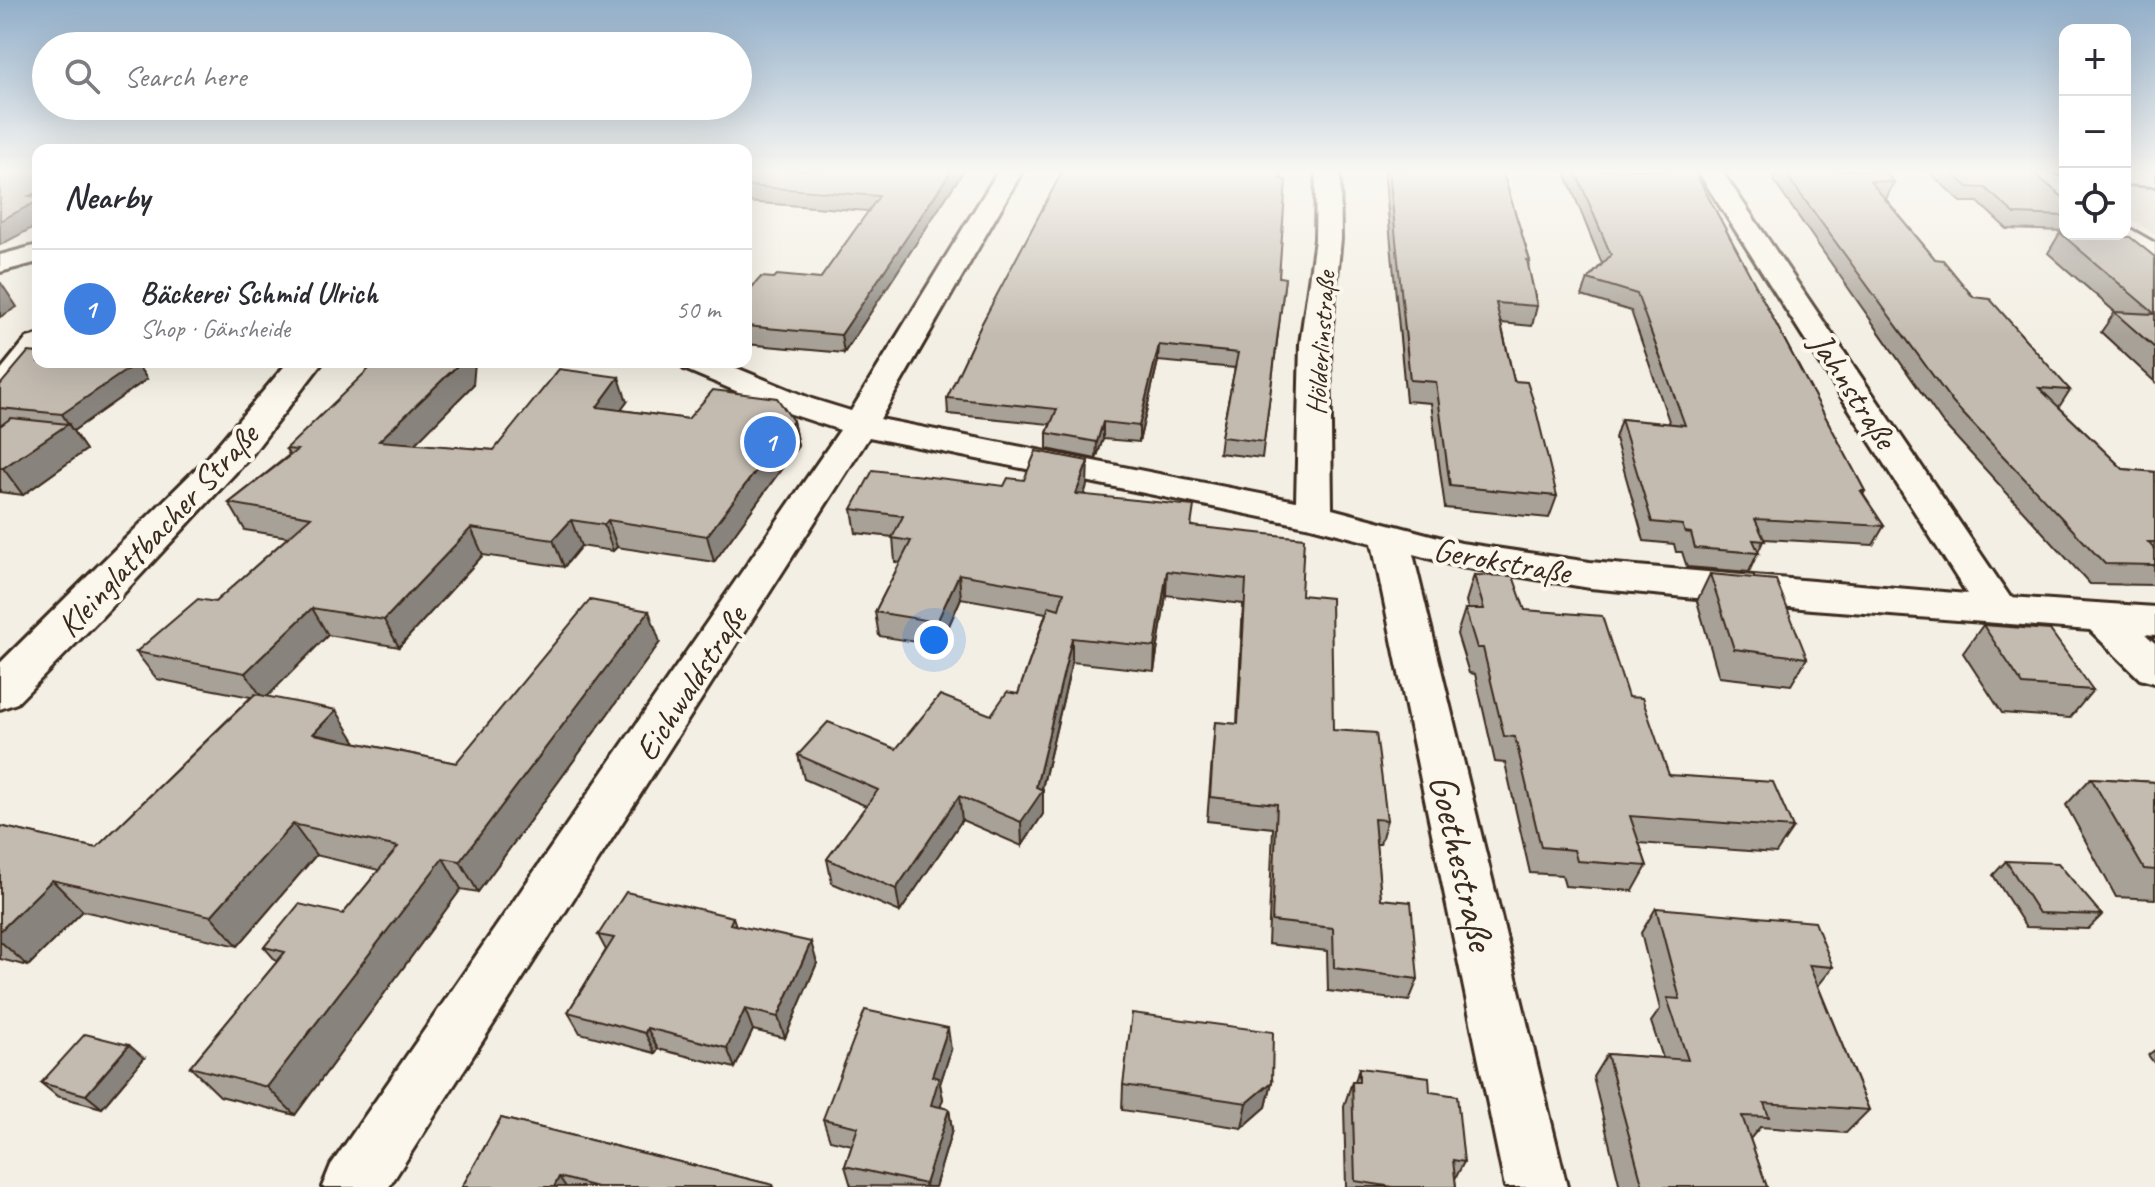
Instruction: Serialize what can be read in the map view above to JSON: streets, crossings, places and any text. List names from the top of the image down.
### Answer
{
  "streets": {
    "street": [
      "Hölderlinstraße",
      "Jahnstraße",
      "Kleinglattbacher Straße",
      "Gerokstraße",
      "Eichwaldstraße",
      "Goethestraße"
    ]
  },
  "crossings": [
    ["Hölderlinstraße", "Gerokstraße"],
    ["Jahnstraße", "Gerokstraße"],
    ["Gerokstraße", "Eichwaldstraße"],
    ["Gerokstraße", "Goethestraße"]
  ],
  "page": {
    "map_buttons": ["+", "−"],
    "search": "Search here",
    "heading": "Nearby",
    "list": [
      {
        "mark": "1",
        "name": "Bäckerei Schmid Ulrich",
        "note": "Shop · Gänsheide",
        "value": "50 m"
      }
    ],
    "pins": "1"
  }
}
